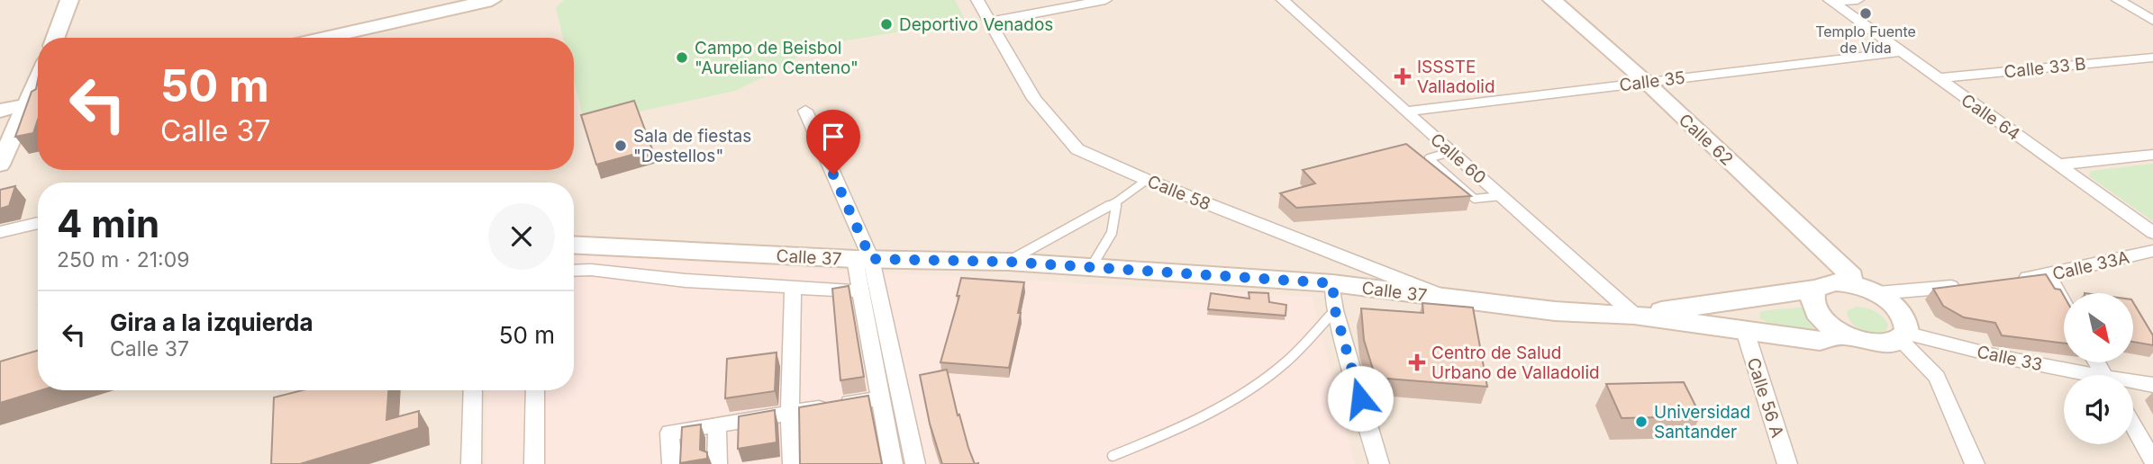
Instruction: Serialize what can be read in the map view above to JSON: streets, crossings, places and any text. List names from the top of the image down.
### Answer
{
  "streets": {
    "street": [
      "Calle 33 B",
      "Calle 35",
      "Calle 64",
      "Calle 62",
      "Calle 60",
      "Calle 58",
      "Calle 37",
      "Calle 33A",
      "Calle 33",
      "Calle 56 A"
    ]
  },
  "crossings": [
    ["Calle 33 B", "Calle 64"],
    ["Calle 35", "Calle 64"],
    ["Calle 35", "Calle 62"],
    ["Calle 35", "Calle 60"],
    ["Calle 60", "Calle 37"],
    ["Calle 58", "Calle 37"],
    ["Calle 37", "Calle 56 A"]
  ],
  "places": {
    "other": [
      "Templo Fuente de Vida",
      "Deportivo Venados",
      "Campo de Beisbol \"Aureliano Centeno\"",
      "Sala de fiestas \"Destellos\"",
      "Universidad Santander"
    ],
    "health": ["ISSSTE Valladolid", "Centro de Salud Urbano de Valladolid"]
  },
  "north": "bottom right",
  "page": {
    "turn": ["50 m", "Calle 37"],
    "heading": ["4 min", "250 m · 21:09"],
    "list": [
      {
        "name": "Gira a la izquierda",
        "note": "Calle 37",
        "value": "50 m"
      }
    ]
  }
}
